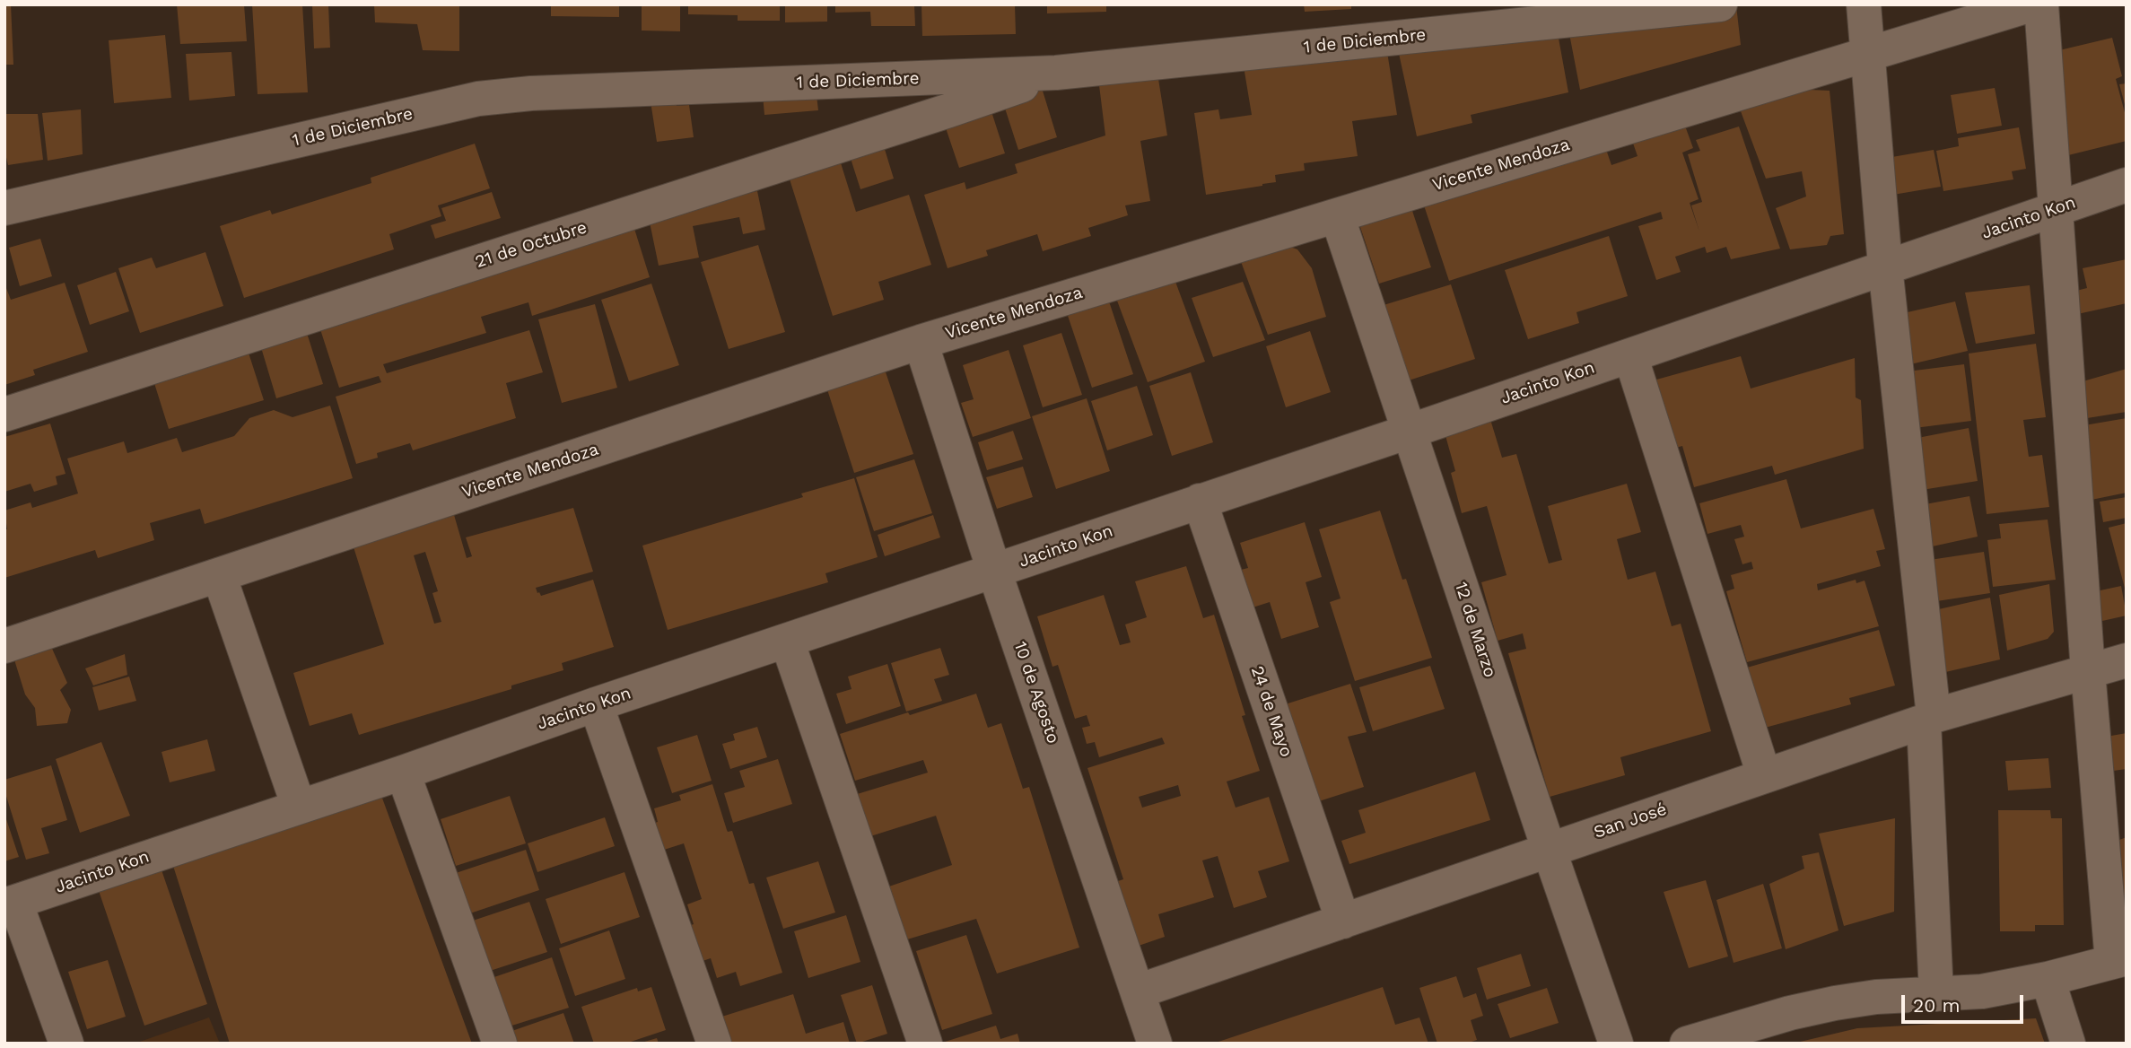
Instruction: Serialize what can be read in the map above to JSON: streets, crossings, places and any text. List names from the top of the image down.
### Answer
{
  "streets": {
    "street": [
      "1 de Diciembre",
      "Vicente Mendoza",
      "Jacinto Kon",
      "21 de Octubre",
      "12 de Marzo",
      "10 de Agosto",
      "24 de Mayo",
      "San José"
    ]
  },
  "crossings": [
    ["1 de Diciembre", "21 de Octubre"],
    ["Vicente Mendoza", "12 de Marzo"],
    ["Vicente Mendoza", "10 de Agosto"],
    ["Jacinto Kon", "12 de Marzo"],
    ["Jacinto Kon", "10 de Agosto"],
    ["Jacinto Kon", "24 de Mayo"],
    ["12 de Marzo", "San José"],
    ["10 de Agosto", "San José"],
    ["24 de Mayo", "San José"]
  ],
  "scale_bar": "20 m"
}
